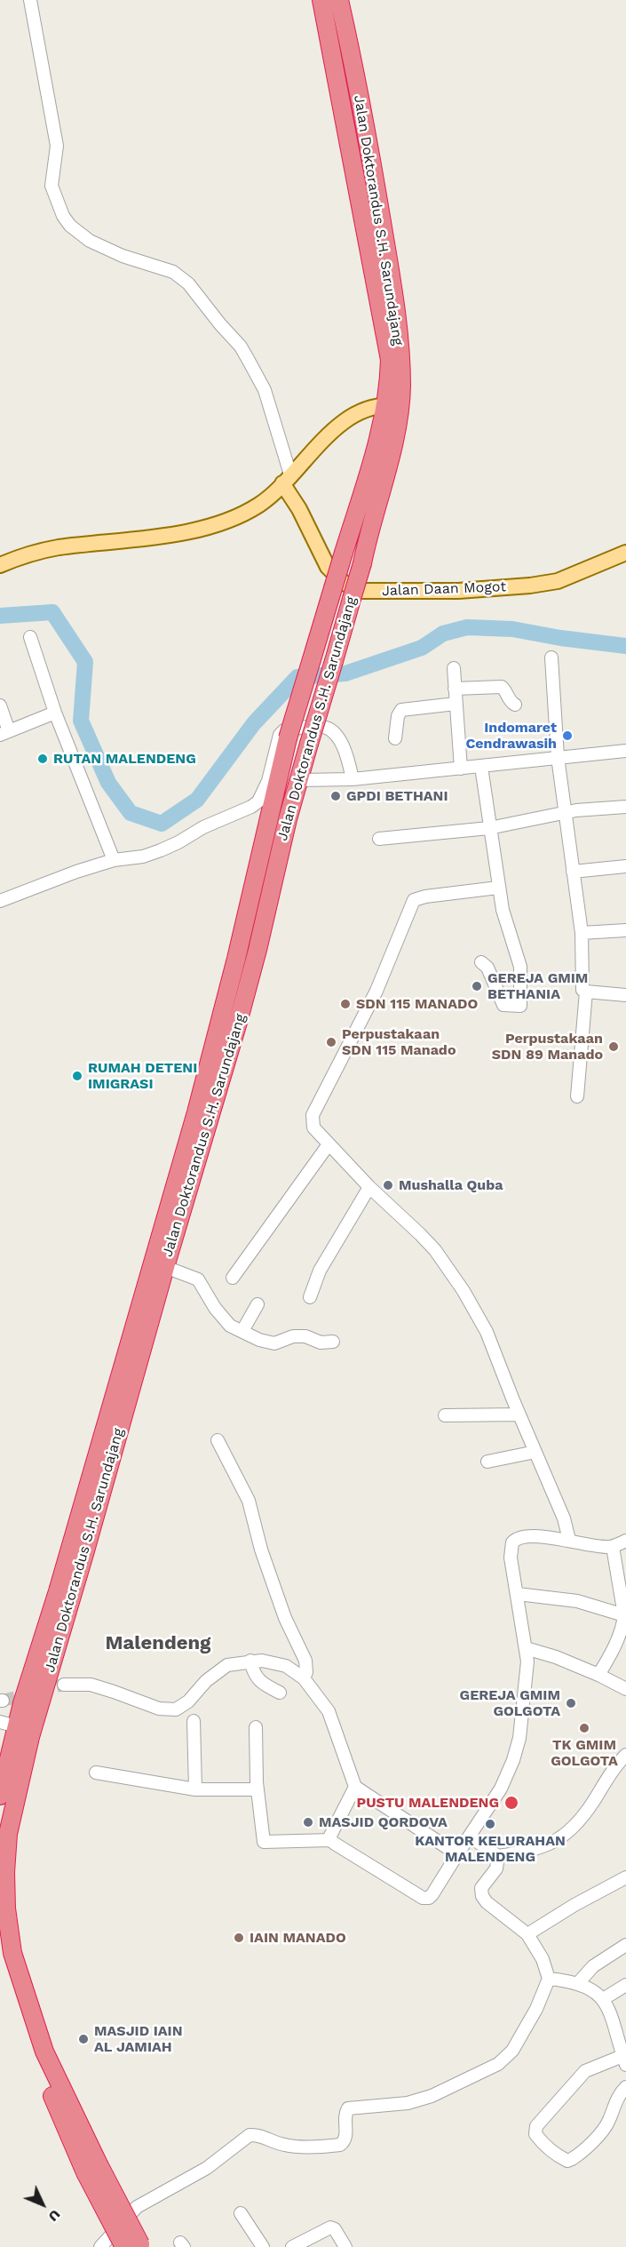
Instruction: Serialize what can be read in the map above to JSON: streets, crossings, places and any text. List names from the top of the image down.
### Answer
{
  "streets": {
    "highway": ["Jalan Doktorandus S.H. Sarundajang"],
    "main road": ["Jalan Daan Mogot"]
  },
  "districts": ["Malendeng"],
  "places": [
    "Indomaret Cendrawasih",
    "RUTAN MALENDENG",
    "GPDI BETHANI",
    "GEREJA GMIM BETHANIA",
    "SDN 115 MANADO",
    "Perpustakaan SDN 115 Manado",
    "Perpustakaan SDN 89 Manado",
    "RUMAH DETENI IMIGRASI",
    "Mushalla Quba",
    "GEREJA GMIM GOLGOTA",
    "TK GMIM GOLGOTA",
    "PUSTU MALENDENG",
    "MASJID QORDOVA",
    "KANTOR KELURAHAN MALENDENG",
    "IAIN MANADO",
    "MASJID IAIN AL JAMIAH"
  ],
  "north": "bottom right"
}
